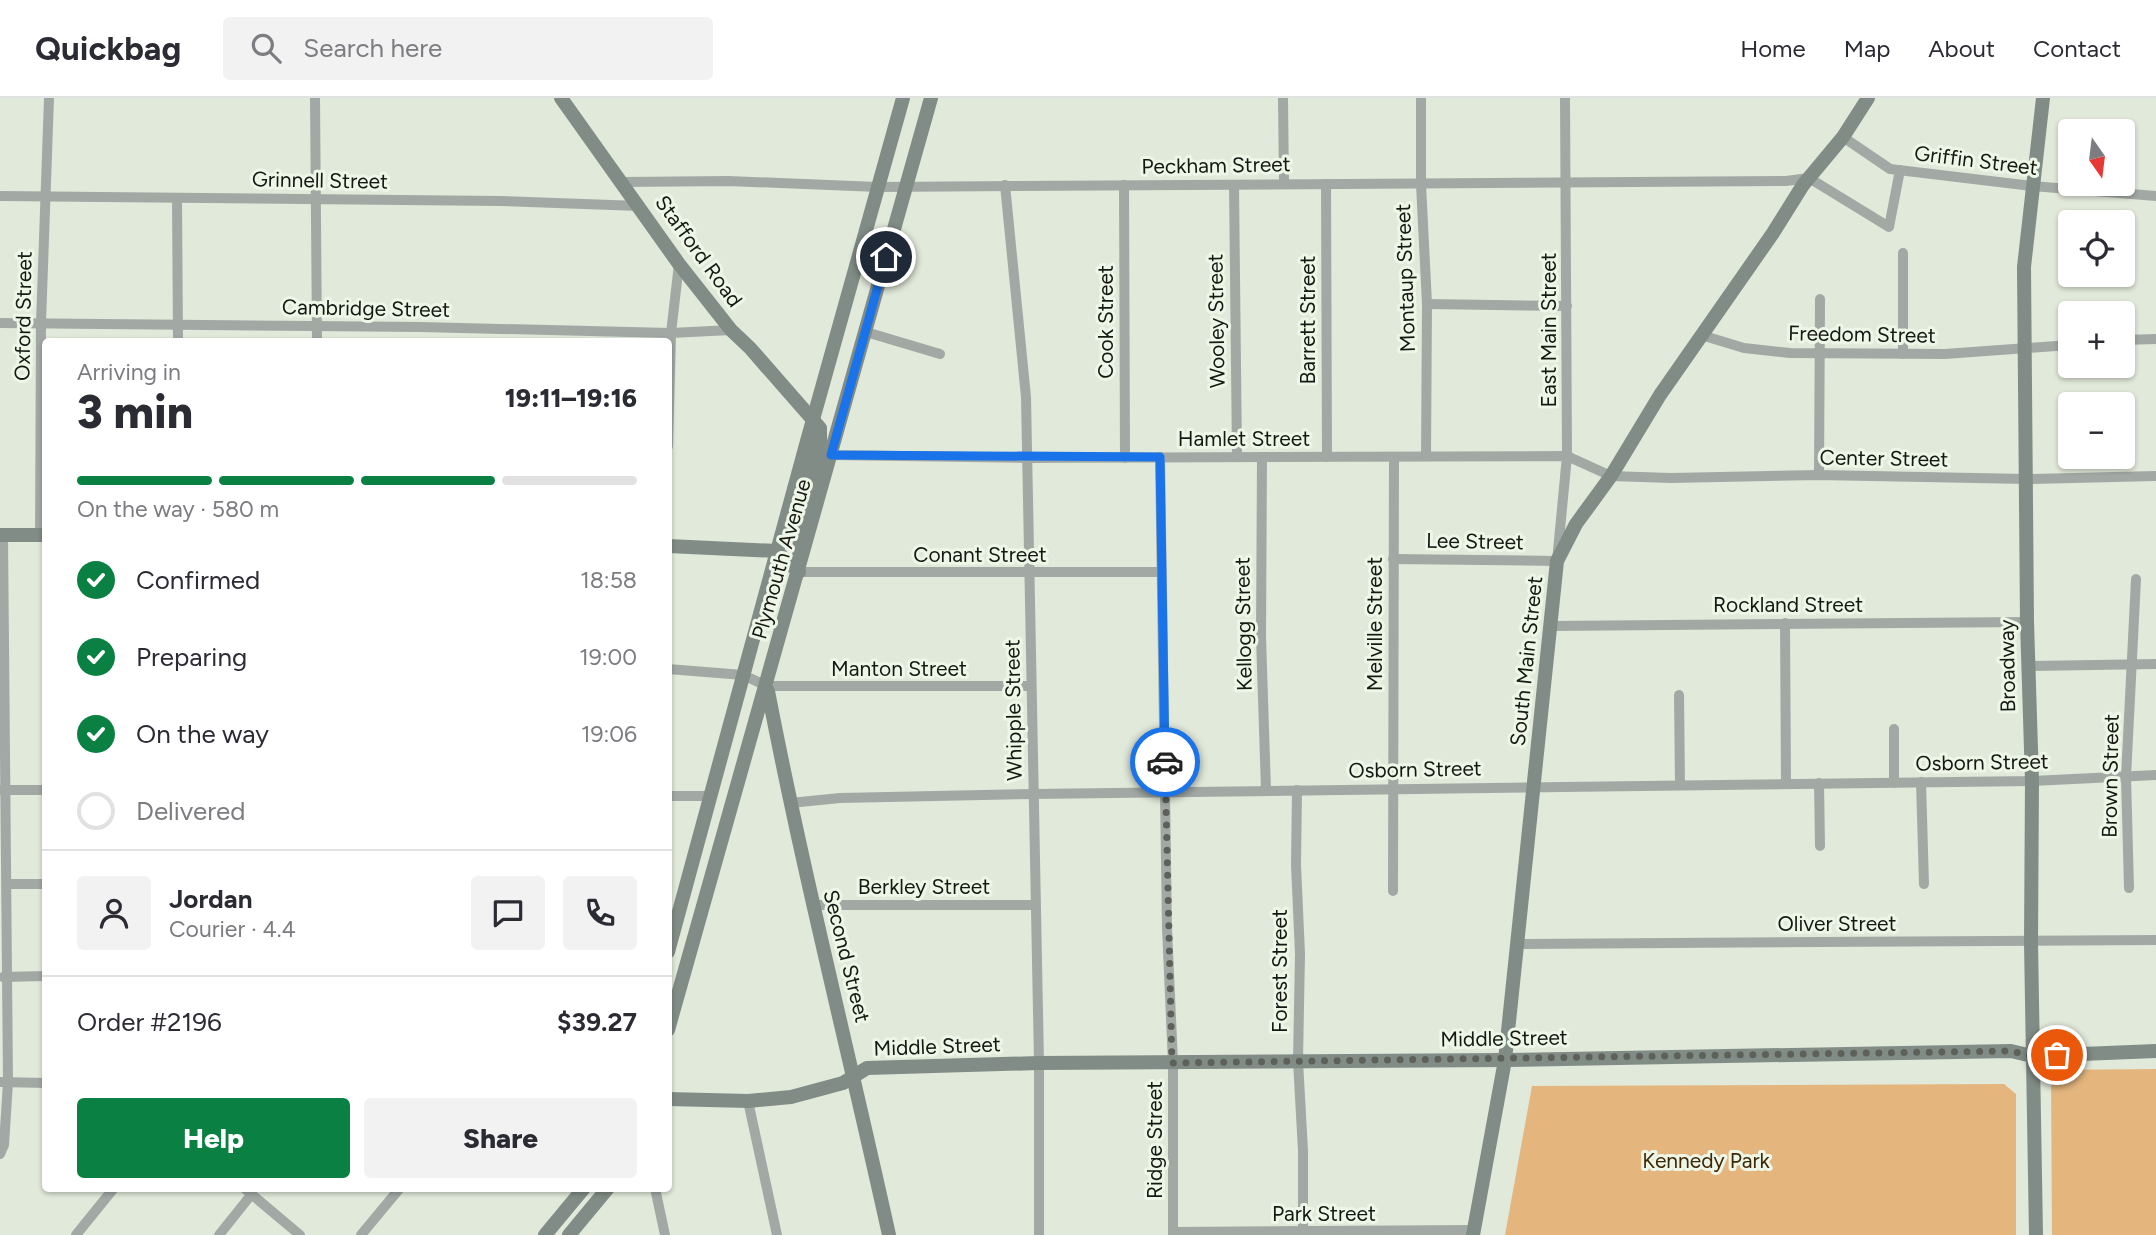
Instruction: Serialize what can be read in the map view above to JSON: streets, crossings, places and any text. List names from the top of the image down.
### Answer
{
  "streets": {
    "main road": [
      "Stafford Road",
      "Plymouth Avenue",
      "South Main Street",
      "Broadway",
      "Second Street",
      "Middle Street"
    ],
    "street": [
      "Griffin Street",
      "Peckham Street",
      "Grinnell Street",
      "Montaup Street",
      "Cambridge Street",
      "Oxford Street",
      "Barrett Street",
      "Wooley Street",
      "Cook Street",
      "East Main Street",
      "Freedom Street",
      "Hamlet Street",
      "Center Street",
      "Lee Street",
      "Conant Street",
      "Rockland Street",
      "Kellogg Street",
      "Melville Street",
      "Manton Street",
      "Whipple Street",
      "Osborn Street",
      "Brown Street",
      "Berkley Street",
      "Oliver Street",
      "Forest Street",
      "Ridge Street",
      "Park Street"
    ]
  },
  "crossings": [
    ["Griffin Street", "South Main Street"],
    ["Griffin Street", "Broadway"],
    ["Peckham Street", "Stafford Road"],
    ["Peckham Street", "Montaup Street"],
    ["Peckham Street", "Barrett Street"],
    ["Peckham Street", "Wooley Street"],
    ["Peckham Street", "Cook Street"],
    ["Peckham Street", "East Main Street"],
    ["Peckham Street", "Plymouth Avenue"],
    ["Peckham Street", "South Main Street"],
    ["Peckham Street", "Whipple Street"],
    ["Grinnell Street", "Stafford Road"],
    ["Grinnell Street", "Oxford Street"],
    ["Stafford Road", "Cambridge Street"],
    ["Stafford Road", "Plymouth Avenue"],
    ["Montaup Street", "Hamlet Street"],
    ["Cambridge Street", "Oxford Street"],
    ["Barrett Street", "Hamlet Street"],
    ["Wooley Street", "Hamlet Street"],
    ["Cook Street", "Hamlet Street"],
    ["East Main Street", "Hamlet Street"],
    ["East Main Street", "Lee Street"],
    ["East Main Street", "South Main Street"],
    ["Freedom Street", "South Main Street"],
    ["Freedom Street", "Broadway"],
    ["Hamlet Street", "Center Street"],
    ["Hamlet Street", "Plymouth Avenue"],
    ["Hamlet Street", "Kellogg Street"],
    ["Hamlet Street", "Melville Street"],
    ["Hamlet Street", "South Main Street"],
    ["Hamlet Street", "Whipple Street"],
    ["Hamlet Street", "Ridge Street"],
    ["Center Street", "South Main Street"],
    ["Center Street", "Broadway"],
    ["Lee Street", "Melville Street"],
    ["Lee Street", "South Main Street"],
    ["Conant Street", "Plymouth Avenue"],
    ["Conant Street", "Whipple Street"],
    ["Conant Street", "Ridge Street"],
    ["Plymouth Avenue", "Manton Street"],
    ["Plymouth Avenue", "Second Street"],
    ["Rockland Street", "South Main Street"],
    ["Rockland Street", "Broadway"],
    ["Kellogg Street", "Osborn Street"],
    ["Melville Street", "Osborn Street"],
    ["South Main Street", "Osborn Street"],
    ["South Main Street", "Oliver Street"],
    ["South Main Street", "Middle Street"],
    ["South Main Street", "Park Street"],
    ["Broadway", "Osborn Street"],
    ["Broadway", "Oliver Street"],
    ["Broadway", "Middle Street"],
    ["Manton Street", "Whipple Street"],
    ["Manton Street", "Second Street"],
    ["Whipple Street", "Osborn Street"],
    ["Whipple Street", "Berkley Street"],
    ["Whipple Street", "Middle Street"],
    ["Osborn Street", "Brown Street"],
    ["Osborn Street", "Second Street"],
    ["Osborn Street", "Forest Street"],
    ["Osborn Street", "Ridge Street"],
    ["Berkley Street", "Second Street"],
    ["Second Street", "Middle Street"],
    ["Forest Street", "Middle Street"],
    ["Forest Street", "Park Street"],
    ["Middle Street", "Ridge Street"],
    ["Ridge Street", "Park Street"]
  ],
  "parks": ["Kennedy Park"],
  "north": "bottom",
  "page": {
    "header": "Quickbag",
    "search": "Search here",
    "nav": [
      "Home",
      "Map",
      "About",
      "Contact"
    ],
    "map_buttons": ["+", "−"],
    "heading": ["3 min", "Arriving in", "19:11–19:16"],
    "panel": [
      "Jordan",
      "Courier · 4.4",
      "Order #2196",
      "$39.27"
    ],
    "bar": "On the way · 580 m",
    "list": [
      ["Confirmed", "18:58"],
      ["Preparing", "19:00"],
      ["On the way", "19:06"],
      "Delivered"
    ],
    "buttons": ["Help", "Share"]
  }
}
